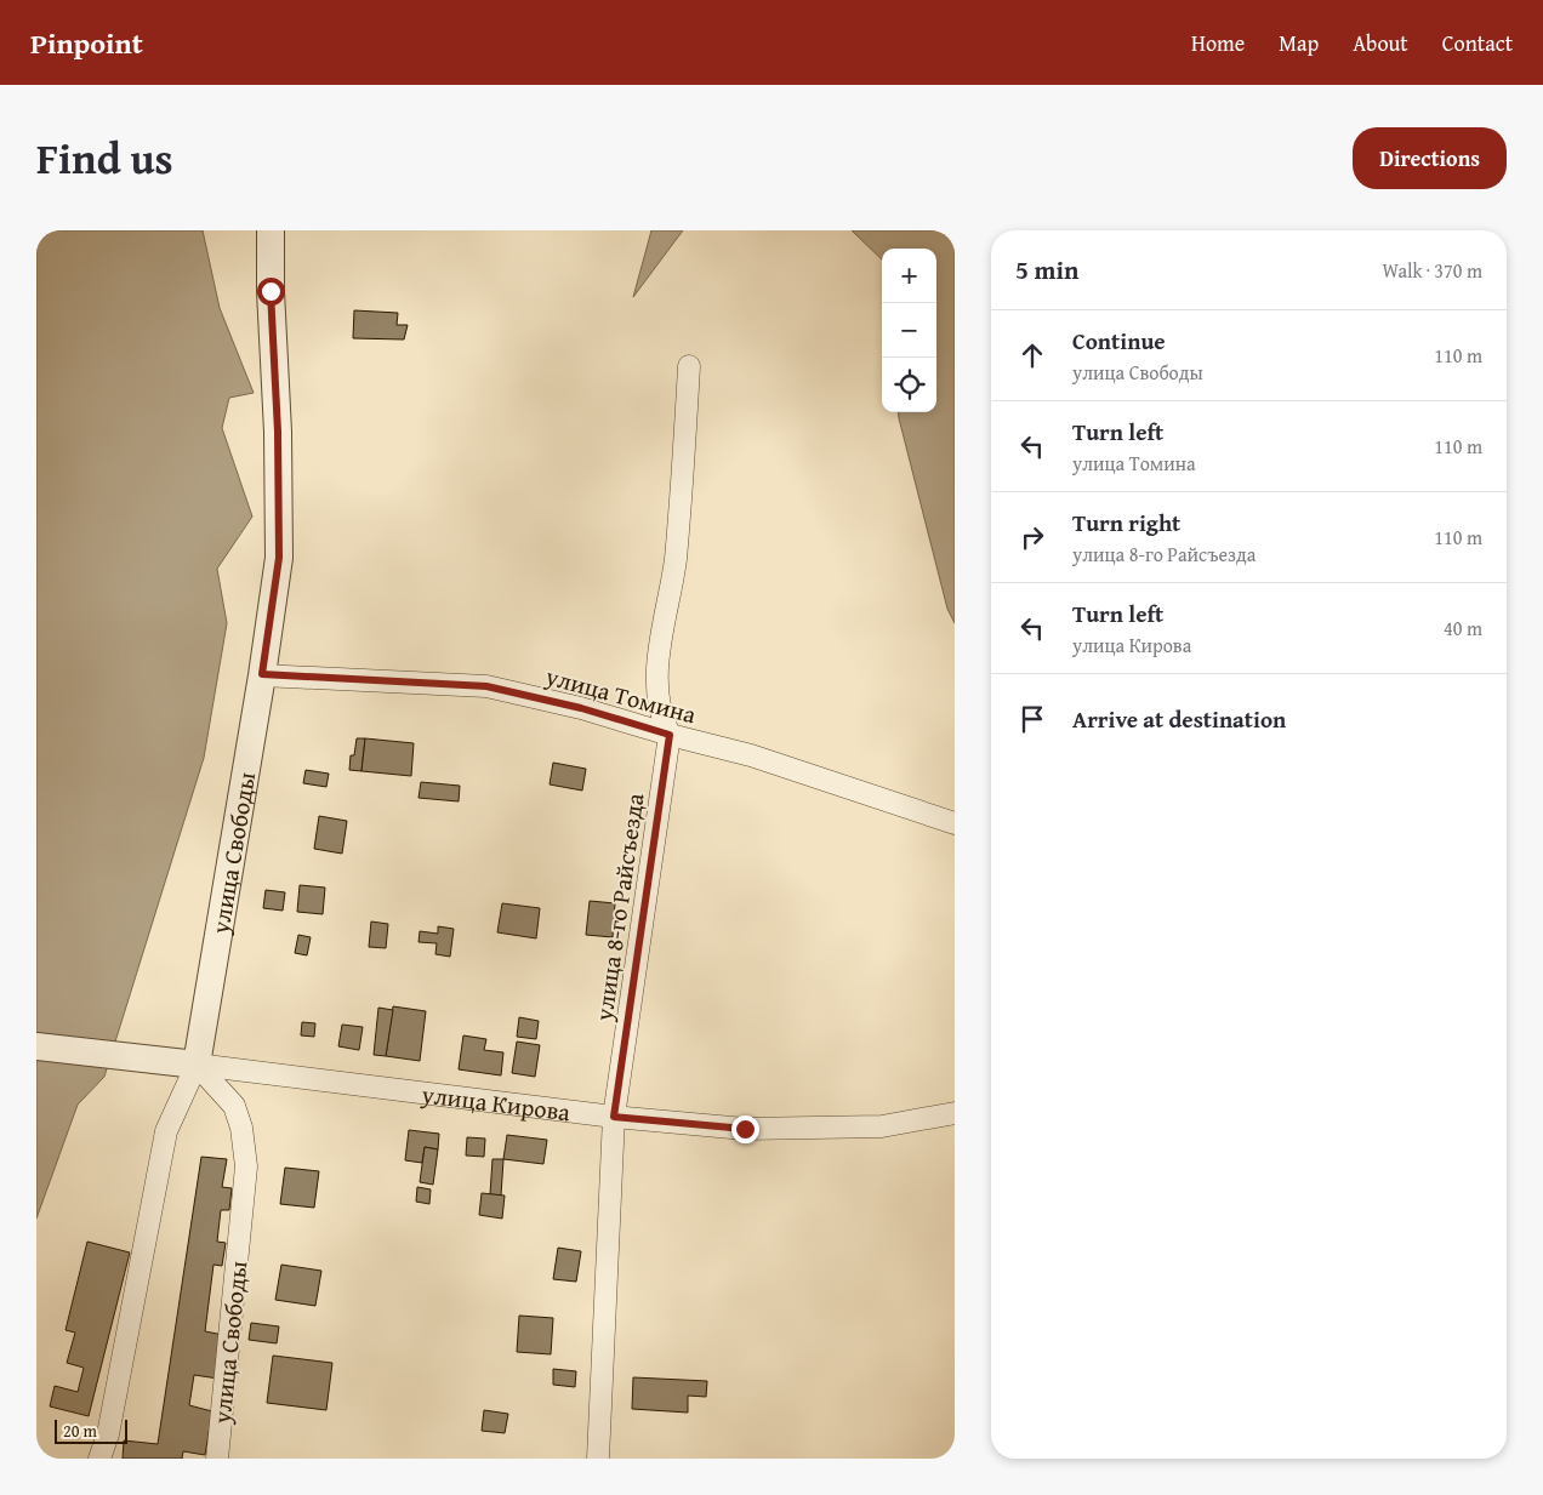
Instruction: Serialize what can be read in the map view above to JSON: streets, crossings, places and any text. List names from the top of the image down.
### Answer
{
  "streets": {
    "street": [
      "улица Томина",
      "улица Свободы",
      "улица 8-го Райсъезда",
      "улица Кирова"
    ]
  },
  "crossings": [
    ["улица Томина", "улица Свободы"],
    ["улица Томина", "улица 8-го Райсъезда"],
    ["улица Свободы", "улица Кирова"],
    ["улица 8-го Райсъезда", "улица Кирова"]
  ],
  "scale_bar": "20 m",
  "page": {
    "header": "Pinpoint",
    "nav": [
      "Home",
      "Map",
      "About",
      "Contact"
    ],
    "title": "Find us",
    "buttons": "Directions",
    "heading": ["5 min", "Walk · 370 m"],
    "map_buttons": ["+", "−"],
    "list": [
      ["Continue", "улица Свободы", "110 m"],
      ["Turn left", "улица Томина", "110 m"],
      ["Turn right", "улица 8-го Райсъезда", "110 m"],
      ["Turn left", "улица Кирова", "40 m"],
      "Arrive at destination"
    ],
    "scale": "20 m"
  }
}
